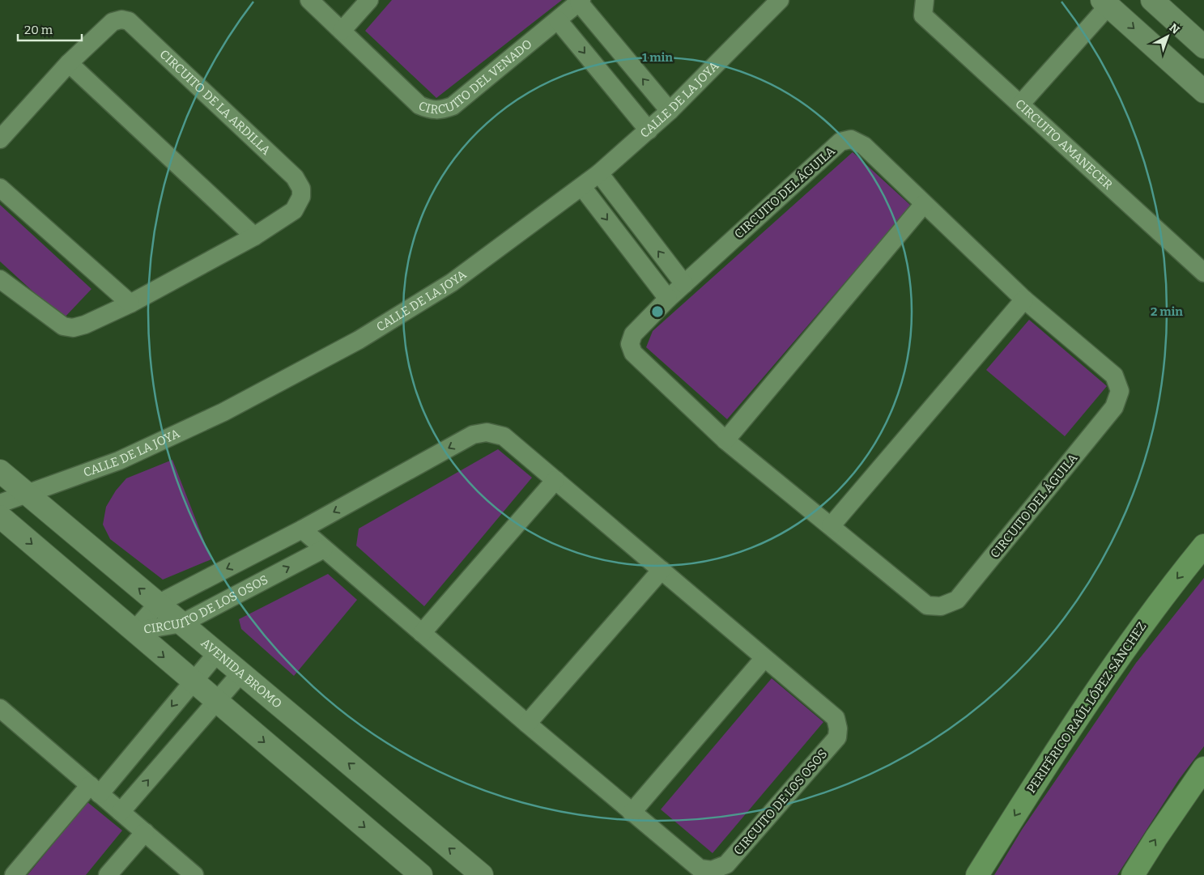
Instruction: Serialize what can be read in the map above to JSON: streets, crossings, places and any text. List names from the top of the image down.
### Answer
{
  "streets": {
    "main road": ["AVENIDA BROMO", "PERIFÉRICO RAÚL LÓPEZ SÁNCHEZ"],
    "street": [
      "CIRCUITO DEL VENADO",
      "CALLE DE LA JOYA",
      "CIRCUITO DE LA ARDILLA",
      "CIRCUITO AMANECER",
      "CIRCUITO DEL ÁGUILA",
      "CIRCUITO DE LOS OSOS"
    ]
  },
  "crossings": [
    ["CIRCUITO DEL VENADO", "CALLE DE LA JOYA"],
    ["CALLE DE LA JOYA", "AVENIDA BROMO"],
    ["CIRCUITO DE LOS OSOS", "AVENIDA BROMO"]
  ],
  "scale_bar": "20 m",
  "north": "top right",
  "rings": ["1 min", "2 min"]
}
